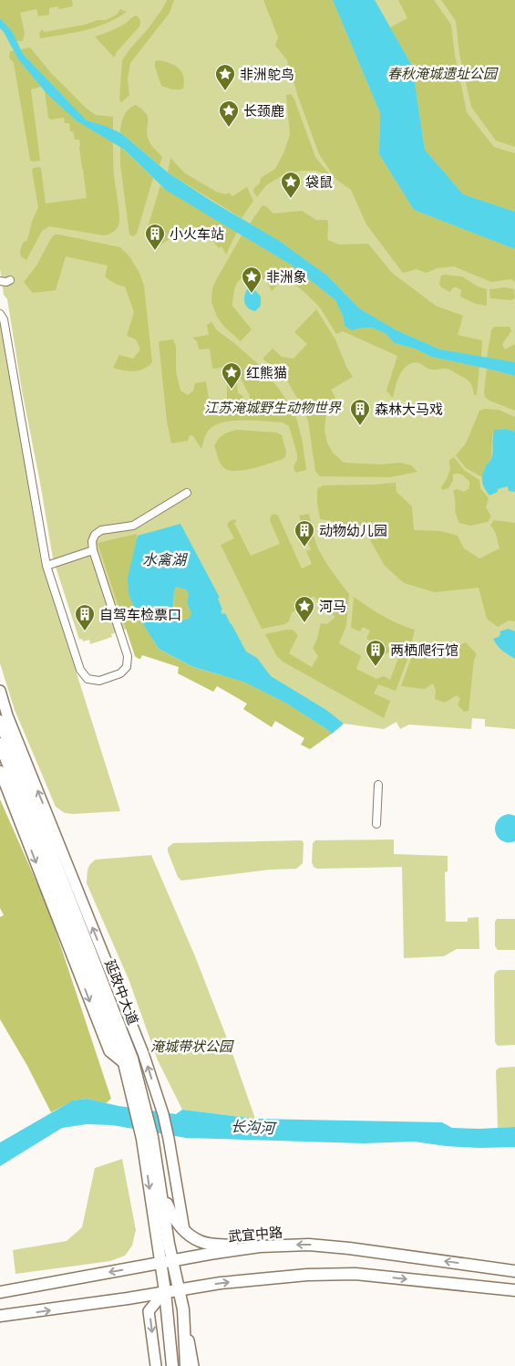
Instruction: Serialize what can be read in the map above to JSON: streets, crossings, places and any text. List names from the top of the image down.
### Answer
{
  "streets": {
    "main road": ["延政中大道", "武宜中路"]
  },
  "crossings": [
    ["延政中大道", "武宜中路"]
  ],
  "water": ["水禽湖", "长沟河"],
  "parks": ["春秋淹城遗址公园", "江苏淹城野生动物世界", "淹城带状公园"],
  "places": {
    "place": [
      "非洲鸵鸟",
      "长颈鹿",
      "袋鼠",
      "非洲象",
      "红熊猫",
      "河马"
    ],
    "building": [
      "小火车站",
      "森林大马戏",
      "动物幼儿园",
      "自驾车检票口",
      "两栖爬行馆"
    ]
  }
}
